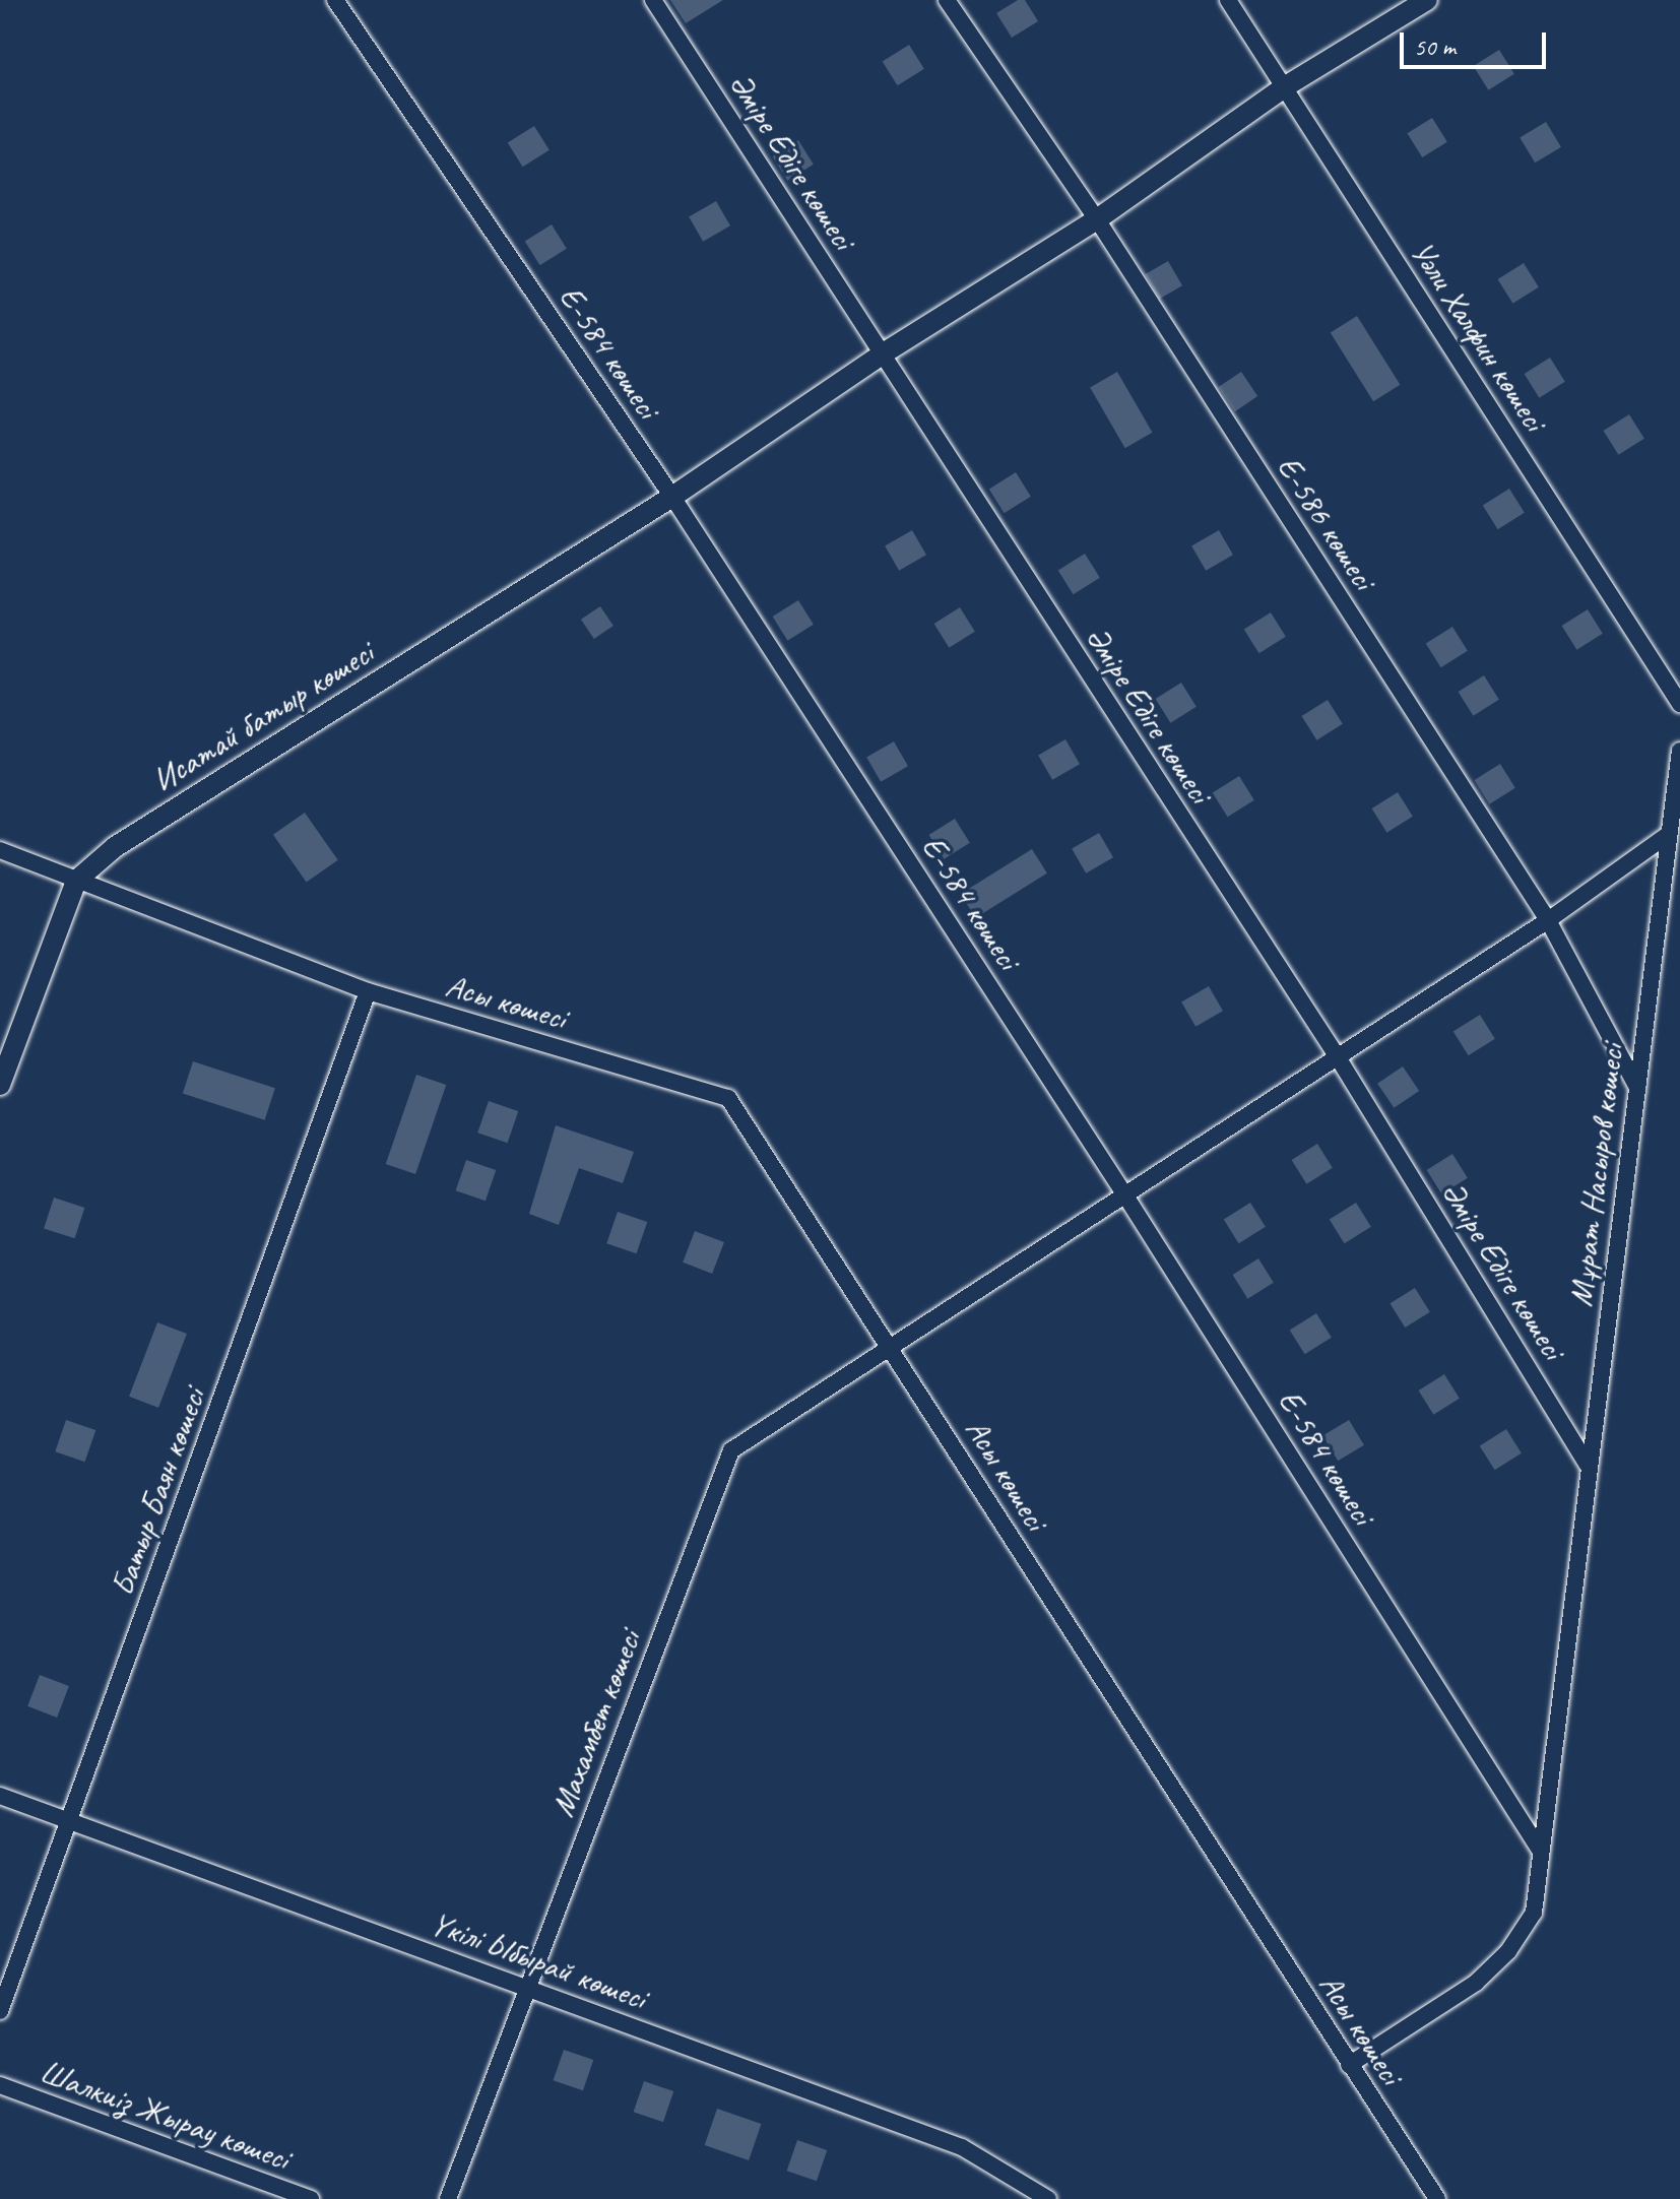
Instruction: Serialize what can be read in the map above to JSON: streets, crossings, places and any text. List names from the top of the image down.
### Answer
{
  "streets": {
    "street": [
      "Әміре Едіге көшесі",
      "Уәли Халфин көшесі",
      "Е-584 көшесі",
      "Е-586 көшесі",
      "Исатай батыр көшесі",
      "Асы көшесі",
      "Мұрат Насыров көшесі",
      "Батыр Баян көшесі",
      "Махамбет көшесі",
      "Үкілі Ыбырай көшесі",
      "Шалкиіз Жырау көшесі"
    ]
  },
  "crossings": [
    ["Әміре Едіге көшесі", "Исатай батыр көшесі"],
    ["Әміре Едіге көшесі", "Мұрат Насыров көшесі"],
    ["Әміре Едіге көшесі", "Махамбет көшесі"],
    ["Уәли Халфин көшесі", "Исатай батыр көшесі"],
    ["Е-584 көшесі", "Исатай батыр көшесі"],
    ["Е-584 көшесі", "Мұрат Насыров көшесі"],
    ["Е-584 көшесі", "Махамбет көшесі"],
    ["Е-586 көшесі", "Исатай батыр көшесі"],
    ["Е-586 көшесі", "Мұрат Насыров көшесі"],
    ["Е-586 көшесі", "Махамбет көшесі"],
    ["Исатай батыр көшесі", "Асы көшесі"],
    ["Асы көшесі", "Мұрат Насыров көшесі"],
    ["Асы көшесі", "Батыр Баян көшесі"],
    ["Асы көшесі", "Махамбет көшесі"],
    ["Мұрат Насыров көшесі", "Махамбет көшесі"],
    ["Батыр Баян көшесі", "Үкілі Ыбырай көшесі"],
    ["Махамбет көшесі", "Үкілі Ыбырай көшесі"]
  ],
  "scale_bar": "50 m"
}
